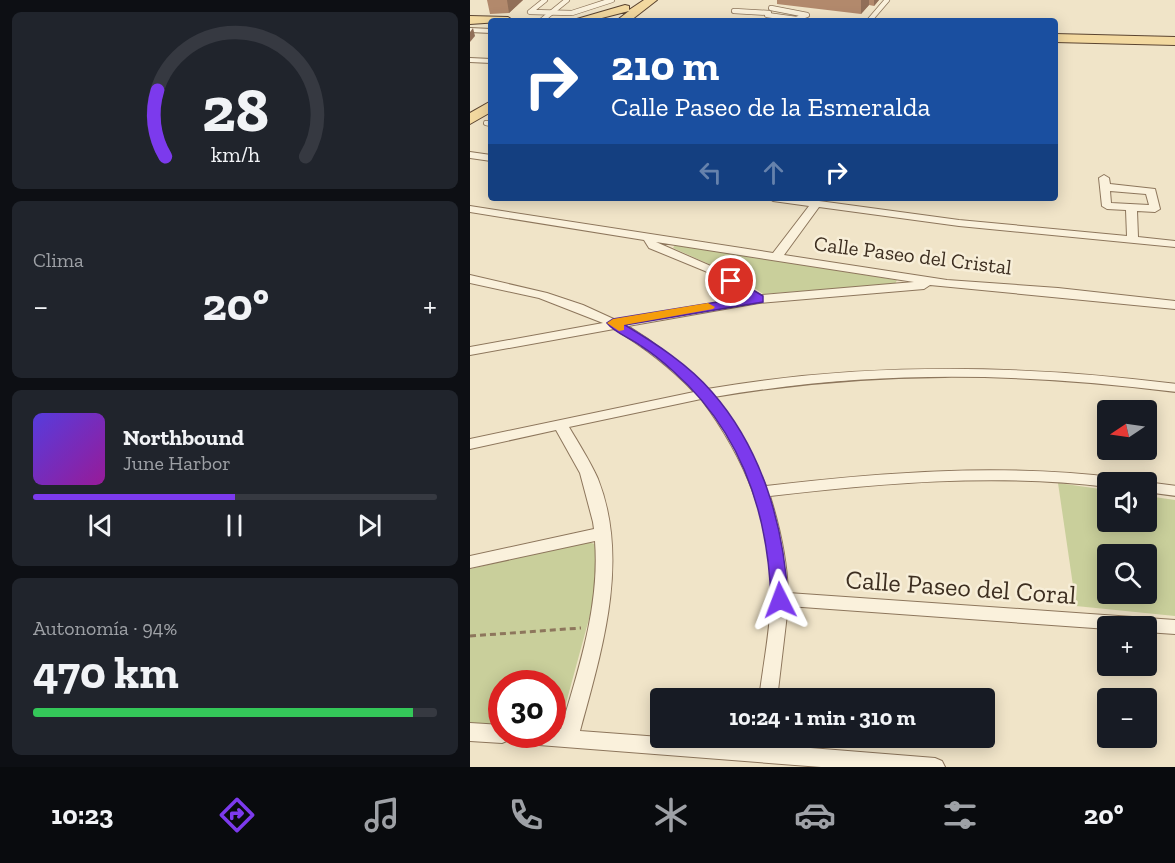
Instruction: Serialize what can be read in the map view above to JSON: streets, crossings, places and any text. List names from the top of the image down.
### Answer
{
  "streets": {
    "street": ["Calle Paseo del Cristal", "Calle Paseo del Coral"]
  },
  "north": "left",
  "page": {
    "turn": ["210 m", "Calle Paseo de la Esmeralda"],
    "tile": [
      "Clima",
      ["Autonomía · 94%", "470 km"]
    ],
    "heat": ["−", "20°", "+"],
    "map_buttons": ["+", "−"],
    "song": ["Northbound", "June Harbor"],
    "limit": "30",
    "trip": "10:24 · 1 min · 310 m",
    "tabs": ["10:23", "20°"],
    "gauge": ["28", "km/h"]
  }
}
